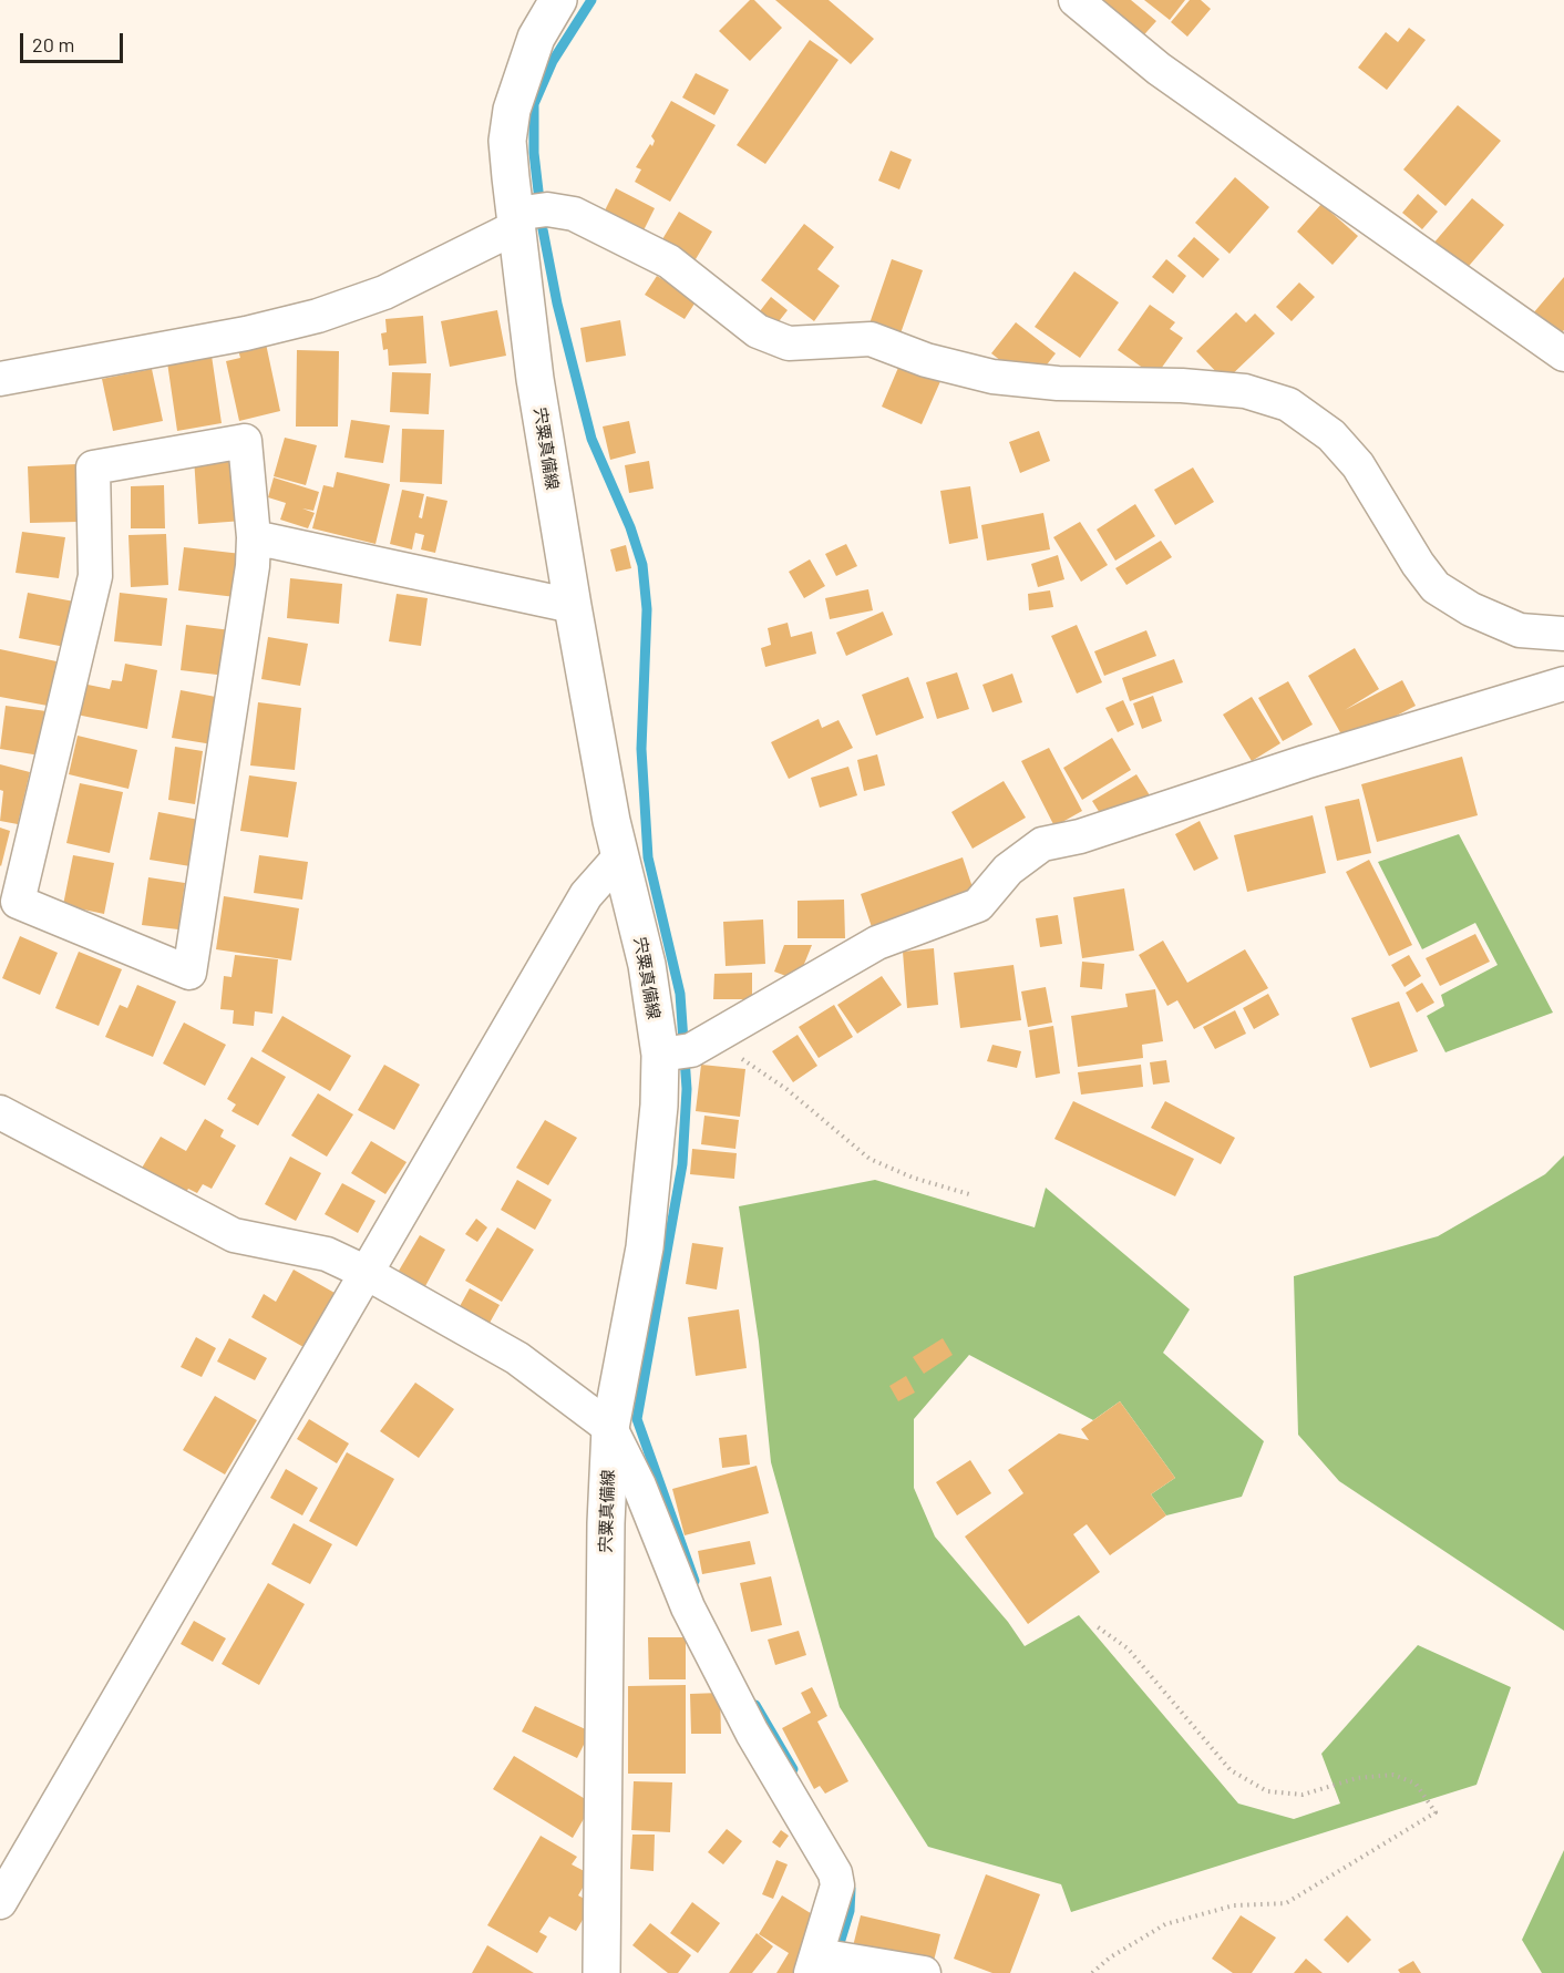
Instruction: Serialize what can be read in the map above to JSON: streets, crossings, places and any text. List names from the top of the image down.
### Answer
{
  "streets": {
    "main road": ["宍粟真備線"]
  },
  "scale_bar": "20 m"
}
